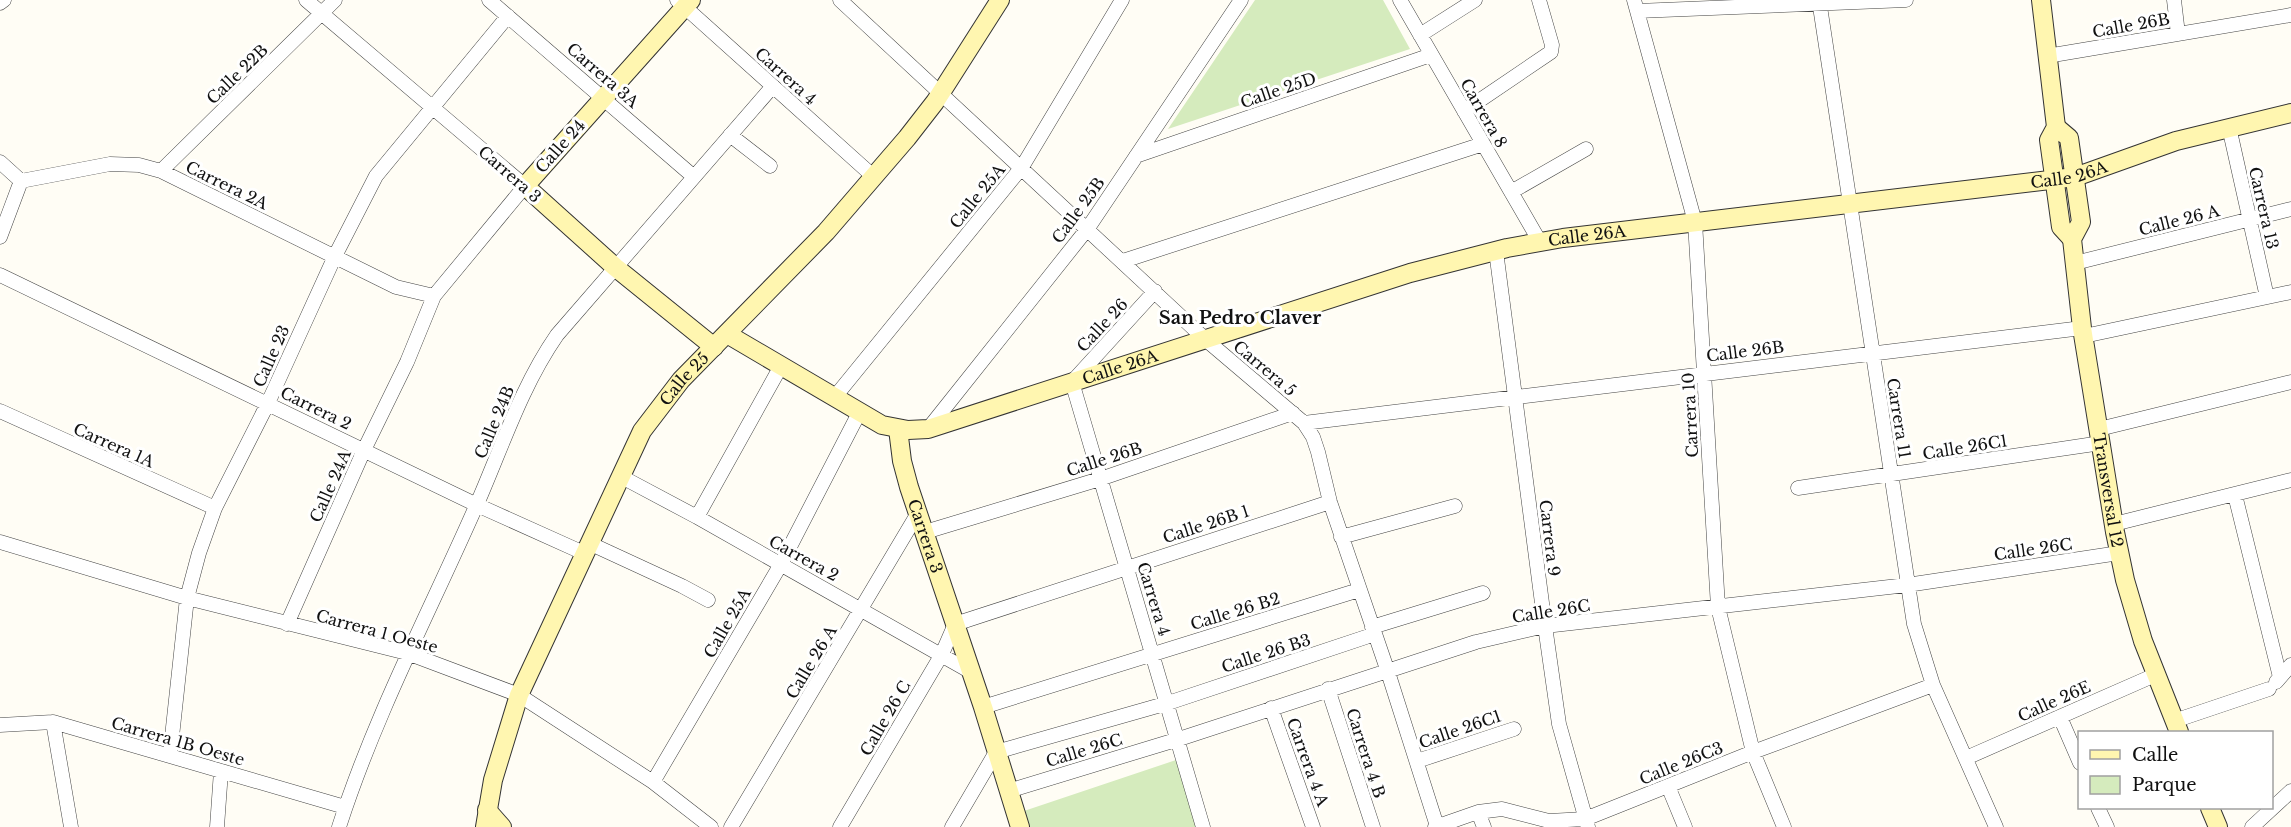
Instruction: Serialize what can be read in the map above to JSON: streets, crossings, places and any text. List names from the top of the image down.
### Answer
{
  "streets": {
    "street": [
      "Calle 26B",
      "Calle 22B",
      "Carrera 3A",
      "Carrera 4",
      "Calle 25D",
      "Carrera 8",
      "Calle 24",
      "Calle 26A",
      "Carrera 3",
      "Carrera 2A",
      "Calle 25A",
      "Carrera 13",
      "Calle 25B",
      "Calle 26 A",
      "Calle 26",
      "Calle 23",
      "Carrera 5",
      "Calle 25",
      "Carrera 2",
      "Carrera 10",
      "Carrera 11",
      "Calle 24B",
      "Carrera 1A",
      "Calle 26C1",
      "Calle 24A",
      "Transversal 12",
      "Calle 26B 1",
      "Carrera 9",
      "Calle 26C",
      "Calle 26 B2",
      "Carrera 1 Oeste",
      "Calle 26 B3",
      "Calle 26E",
      "Calle 26 C",
      "Carrera 1B Oeste",
      "Carrera 4 B",
      "Carrera 4 A",
      "Calle 26C3"
    ]
  },
  "crossings": [
    ["Calle 26B", "Carrera 4"],
    ["Calle 26B", "Carrera 3"],
    ["Calle 26B", "Carrera 13"],
    ["Calle 26B", "Carrera 5"],
    ["Calle 26B", "Carrera 10"],
    ["Calle 26B", "Carrera 11"],
    ["Calle 26B", "Transversal 12"],
    ["Calle 26B", "Carrera 9"],
    ["Calle 22B", "Carrera 3"],
    ["Calle 22B", "Carrera 2A"],
    ["Carrera 3A", "Calle 24"],
    ["Carrera 3A", "Calle 23"],
    ["Carrera 3A", "Calle 24B"],
    ["Carrera 4", "Calle 24"],
    ["Carrera 4", "Calle 26A"],
    ["Carrera 4", "Calle 26"],
    ["Carrera 4", "Calle 25"],
    ["Carrera 4", "Calle 24B"],
    ["Carrera 4", "Calle 26B 1"],
    ["Carrera 4", "Calle 26C"],
    ["Carrera 4", "Calle 26 B2"],
    ["Carrera 4", "Calle 26 B3"],
    ["Calle 25D", "Carrera 8"],
    ["Calle 25D", "Calle 25B"],
    ["Carrera 8", "Calle 26A"],
    ["Calle 24", "Carrera 3"],
    ["Calle 24", "Carrera 2A"],
    ["Calle 24", "Calle 24A"],
    ["Calle 26A", "Carrera 3"],
    ["Calle 26A", "Carrera 13"],
    ["Calle 26A", "Calle 25B"],
    ["Calle 26A", "Calle 26"],
    ["Calle 26A", "Carrera 5"],
    ["Calle 26A", "Carrera 10"],
    ["Calle 26A", "Carrera 11"],
    ["Calle 26A", "Transversal 12"],
    ["Calle 26A", "Carrera 9"],
    ["Carrera 3", "Calle 26 A"],
    ["Carrera 3", "Calle 23"],
    ["Carrera 3", "Calle 25"],
    ["Carrera 3", "Carrera 2"],
    ["Carrera 3", "Calle 24B"],
    ["Carrera 3", "Calle 26B 1"],
    ["Carrera 3", "Calle 26C"],
    ["Carrera 3", "Calle 26 B2"],
    ["Carrera 3", "Calle 26 C"],
    ["Carrera 2A", "Calle 23"],
    ["Carrera 2A", "Calle 24A"],
    ["Calle 25A", "Carrera 5"],
    ["Calle 25A", "Carrera 2"],
    ["Calle 25A", "Carrera 1 Oeste"],
    ["Carrera 13", "Calle 26 A"],
    ["Calle 25B", "Carrera 5"],
    ["Calle 26 A", "Carrera 2"],
    ["Calle 26 A", "Transversal 12"],
    ["Calle 26", "Carrera 5"],
    ["Calle 23", "Carrera 2"],
    ["Calle 23", "Carrera 1A"],
    ["Calle 23", "Carrera 1 Oeste"],
    ["Calle 23", "Carrera 1B Oeste"],
    ["Carrera 5", "Calle 25"],
    ["Carrera 5", "Calle 26C1"],
    ["Carrera 5", "Calle 26B 1"],
    ["Carrera 5", "Calle 26C"],
    ["Carrera 5", "Calle 26 B2"],
    ["Carrera 5", "Calle 26 B3"],
    ["Carrera 5", "Calle 26C3"],
    ["Calle 25", "Carrera 2"],
    ["Calle 25", "Carrera 1 Oeste"],
    ["Carrera 2", "Calle 24B"],
    ["Carrera 2", "Calle 24A"],
    ["Carrera 2", "Calle 26 C"],
    ["Carrera 10", "Calle 26C"],
    ["Carrera 10", "Calle 26C3"],
    ["Carrera 11", "Calle 26C1"],
    ["Carrera 11", "Calle 26C"],
    ["Carrera 11", "Calle 26E"],
    ["Carrera 11", "Calle 26C3"],
    ["Calle 24B", "Carrera 1 Oeste"],
    ["Calle 24B", "Carrera 1B Oeste"],
    ["Calle 26C1", "Transversal 12"],
    ["Calle 24A", "Carrera 1 Oeste"],
    ["Transversal 12", "Calle 26C"],
    ["Transversal 12", "Calle 26E"],
    ["Calle 26B 1", "Calle 26 C"],
    ["Carrera 9", "Calle 26C"],
    ["Carrera 9", "Calle 26C3"],
    ["Calle 26C", "Carrera 4 B"],
    ["Calle 26C", "Carrera 4 A"]
  ],
  "districts": ["San Pedro Claver"],
  "legend": ["Calle", "Parque"]
}
